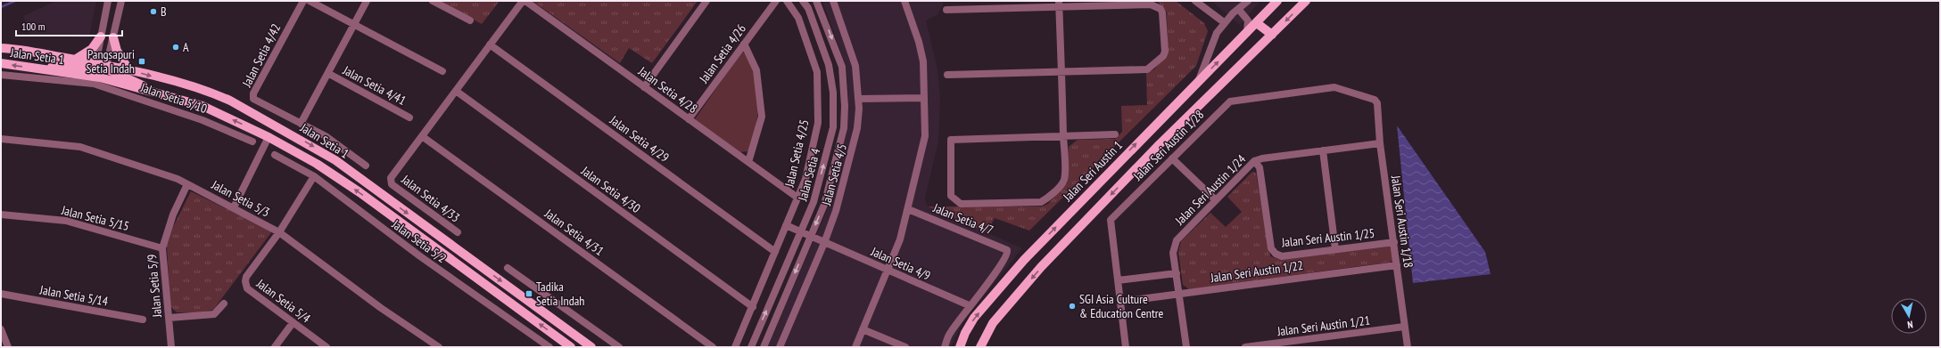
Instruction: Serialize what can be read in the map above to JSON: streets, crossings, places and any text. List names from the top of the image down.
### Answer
{
  "streets": {
    "main road": ["Jalan Setia 1", "Jalan Seri Austin 1"],
    "street": [
      "Jalan Setia 4/26",
      "Jalan Setia 4/42",
      "Jalan Setia 4/41",
      "Jalan Setia 4/28",
      "Jalan Setia 5/10",
      "Jalan Setia 4/29",
      "Jalan Seri Austin 1/28",
      "Jalan Setia 4/25",
      "Jalan Setia 4",
      "Jalan Setia 4/5",
      "Jalan Setia 4/30",
      "Jalan Seri Austin 1/24",
      "Jalan Setia 5/3",
      "Jalan Setia 4/33",
      "Jalan Setia 5/15",
      "Jalan Setia 4/7",
      "Jalan Seri Austin 1/18",
      "Jalan Setia 4/31",
      "Jalan Seri Austin 1/25",
      "Jalan Setia 5/2",
      "Jalan Setia 4/9",
      "Jalan Seri Austin 1/22",
      "Jalan Setia 5/9",
      "Jalan Setia 5/14",
      "Jalan Setia 5/4",
      "Jalan Seri Austin 1/21"
    ]
  },
  "crossings": [
    ["Jalan Setia 4/26", "Jalan Setia 4/28"],
    ["Jalan Setia 4/28", "Jalan Setia 4/25"],
    ["Jalan Setia 4/29", "Jalan Setia 4/25"],
    ["Jalan Seri Austin 1/28", "Jalan Seri Austin 1/18"],
    ["Jalan Seri Austin 1/28", "Jalan Seri Austin 1/22"],
    ["Jalan Setia 4/25", "Jalan Setia 4/30"],
    ["Jalan Setia 4/25", "Jalan Setia 4/9"],
    ["Jalan Setia 4", "Jalan Setia 4/9"],
    ["Jalan Setia 4/5", "Jalan Setia 4/9"],
    ["Jalan Seri Austin 1/24", "Jalan Seri Austin 1/18"],
    ["Jalan Seri Austin 1/24", "Jalan Seri Austin 1/25"],
    ["Jalan Seri Austin 1/24", "Jalan Seri Austin 1/22"],
    ["Jalan Setia 5/3", "Jalan Setia 5/9"],
    ["Jalan Setia 5/3", "Jalan Setia 5/4"],
    ["Jalan Setia 4/33", "Jalan Setia 4/31"],
    ["Jalan Setia 5/15", "Jalan Setia 5/9"],
    ["Jalan Setia 4/7", "Jalan Setia 4/9"],
    ["Jalan Seri Austin 1/18", "Jalan Seri Austin 1/25"],
    ["Jalan Seri Austin 1/18", "Jalan Seri Austin 1/22"],
    ["Jalan Seri Austin 1/18", "Jalan Seri Austin 1/21"],
    ["Jalan Setia 5/2", "Jalan Setia 5/4"]
  ],
  "places": {
    "other": ["B", "A", "SGI Asia Culture & Education Centre"],
    "transit": ["Pangsapuri Setia Indah", "Tadika Setia Indah"]
  },
  "scale_bar": "100 m",
  "north": "bottom"
}
